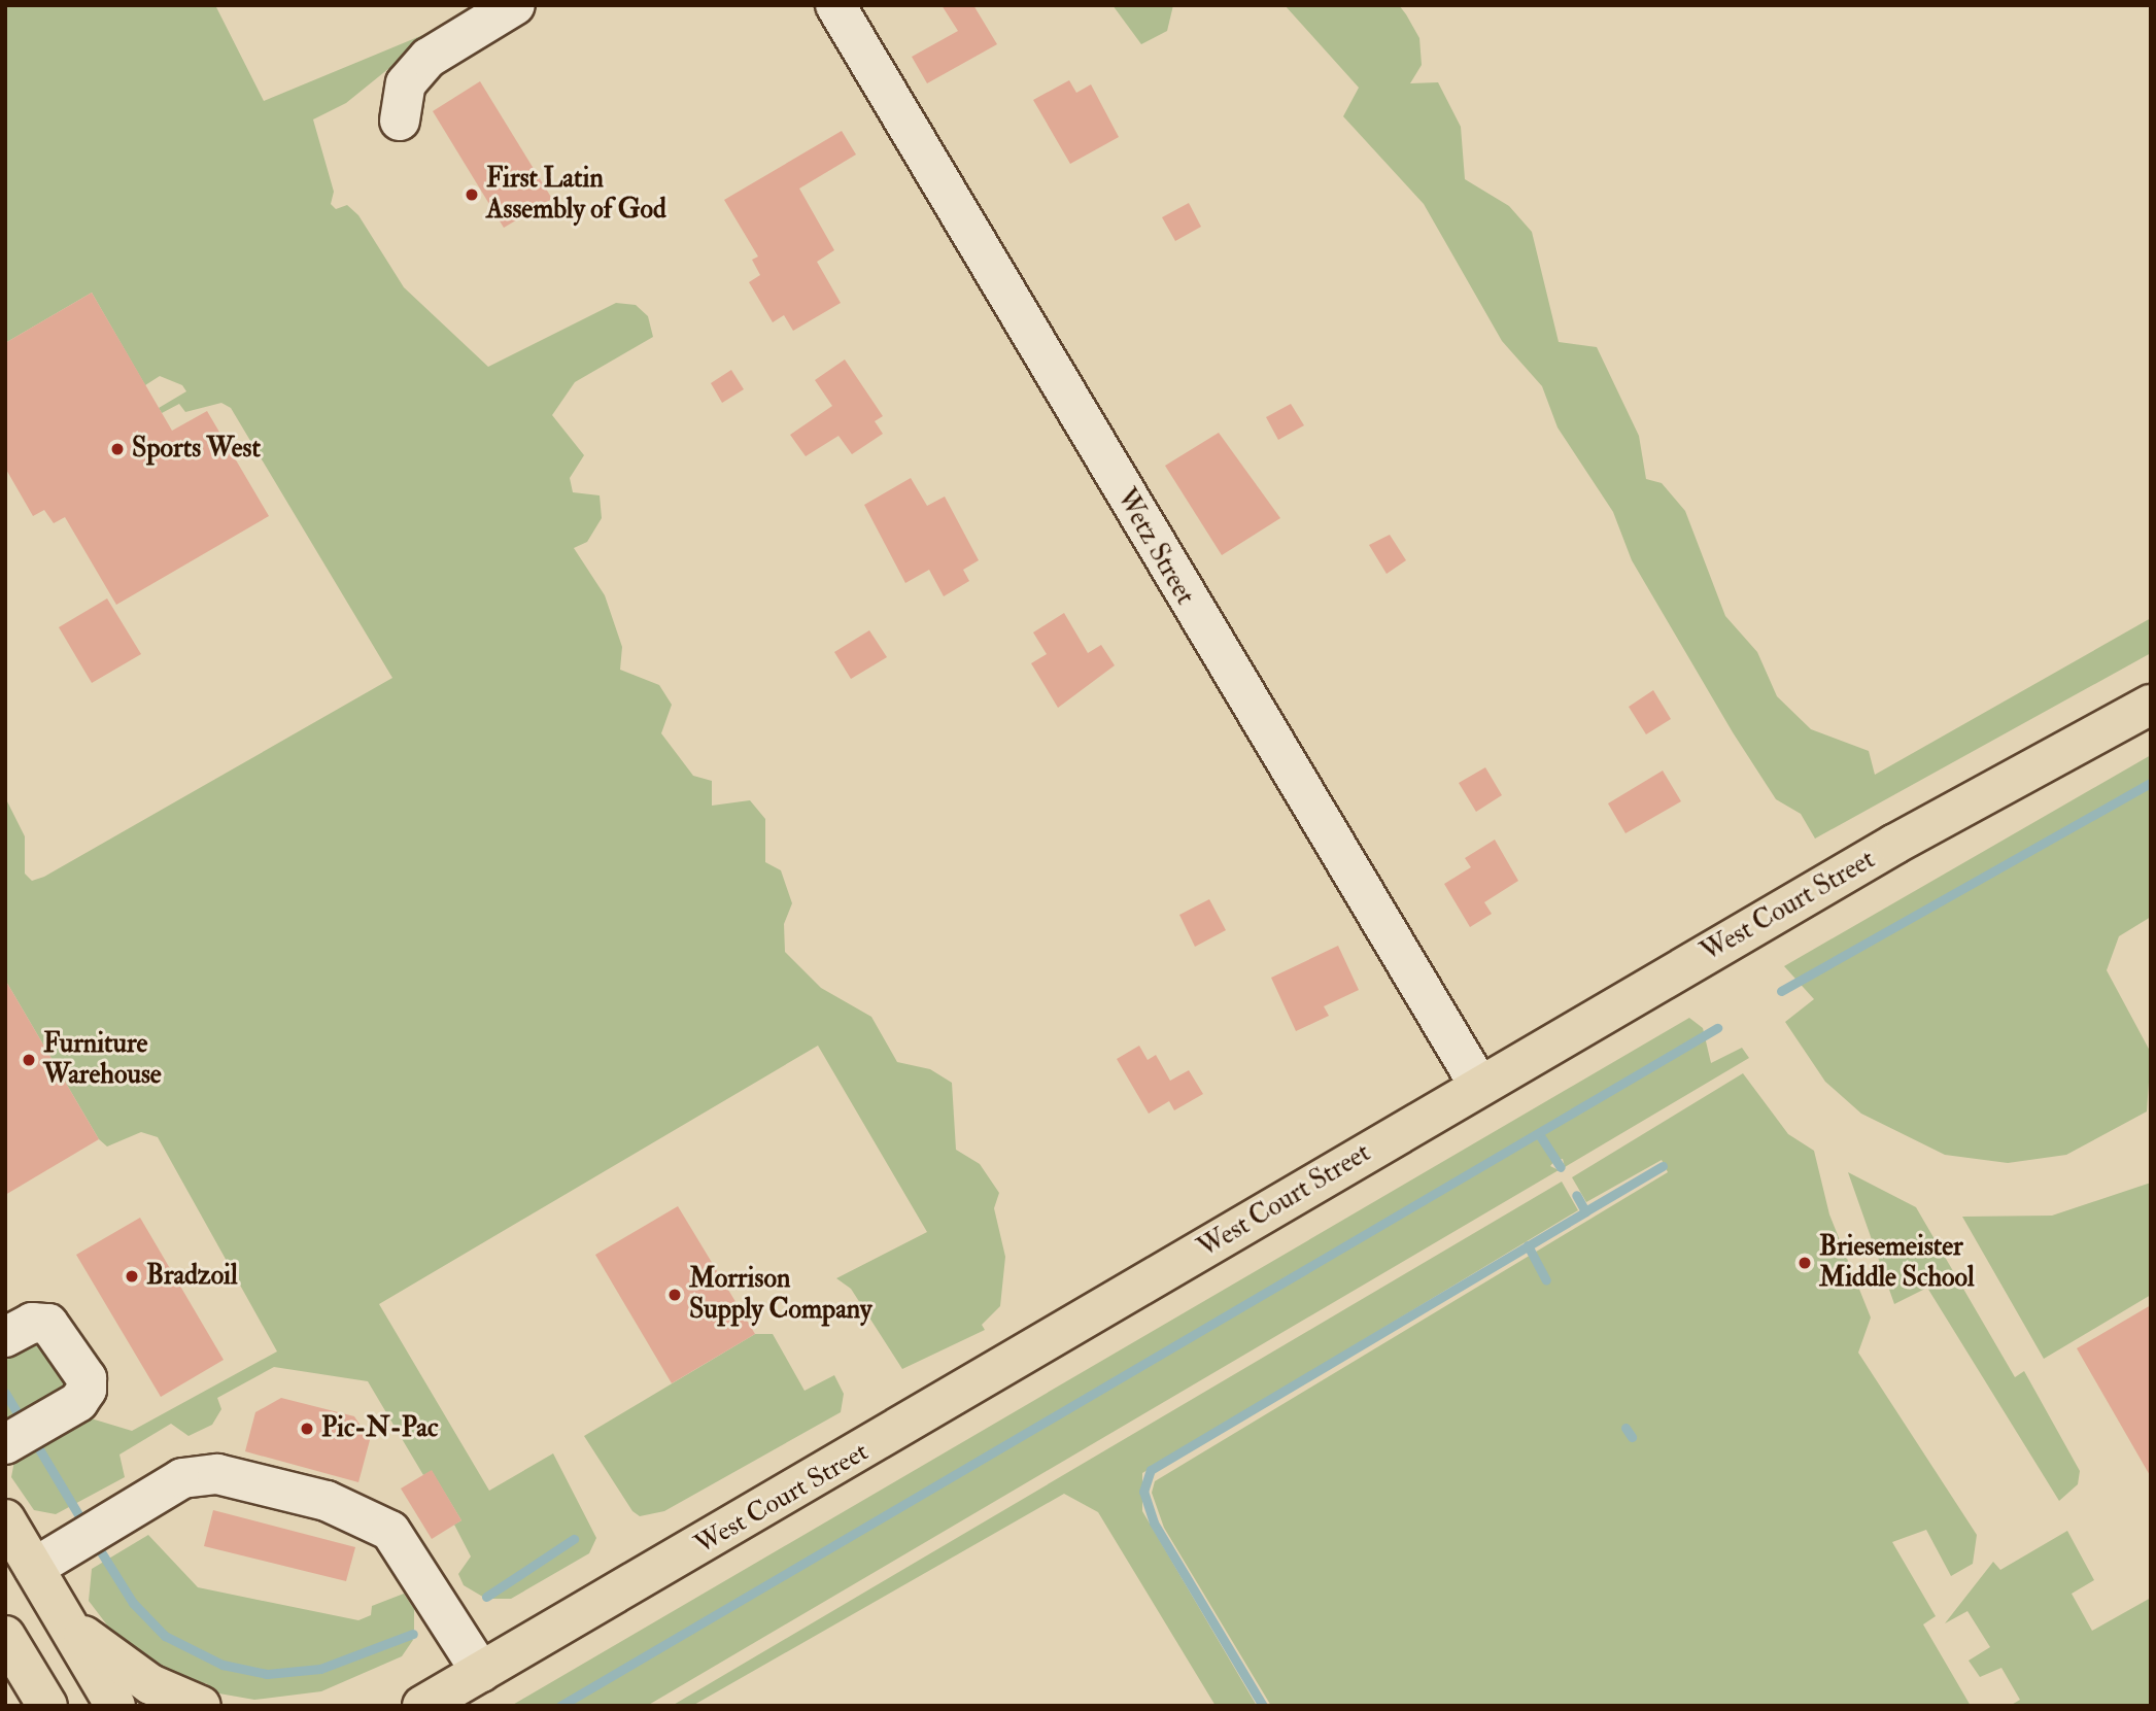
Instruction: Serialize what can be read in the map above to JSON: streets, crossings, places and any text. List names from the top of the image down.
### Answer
{
  "streets": {
    "main road": ["West Court Street"],
    "street": ["Wetz Street"]
  },
  "crossings": [
    ["Wetz Street", "West Court Street"]
  ],
  "places": [
    "First Latin Assembly of God",
    "Sports West",
    "Furniture Warehouse",
    "Briesemeister Middle School",
    "Bradzoil",
    "Morrison Supply Company",
    "Pic-N-Pac"
  ]
}
